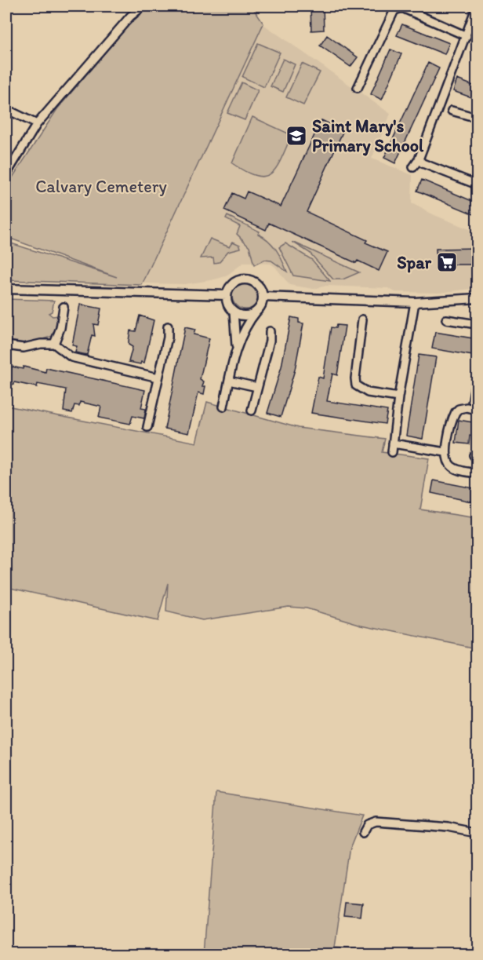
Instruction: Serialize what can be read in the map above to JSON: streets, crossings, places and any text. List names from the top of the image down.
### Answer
{
  "parks": ["Calvary Cemetery"],
  "places": {
    "school or university": ["Saint Mary's Primary School"],
    "supermarket": ["Spar"]
  }
}
